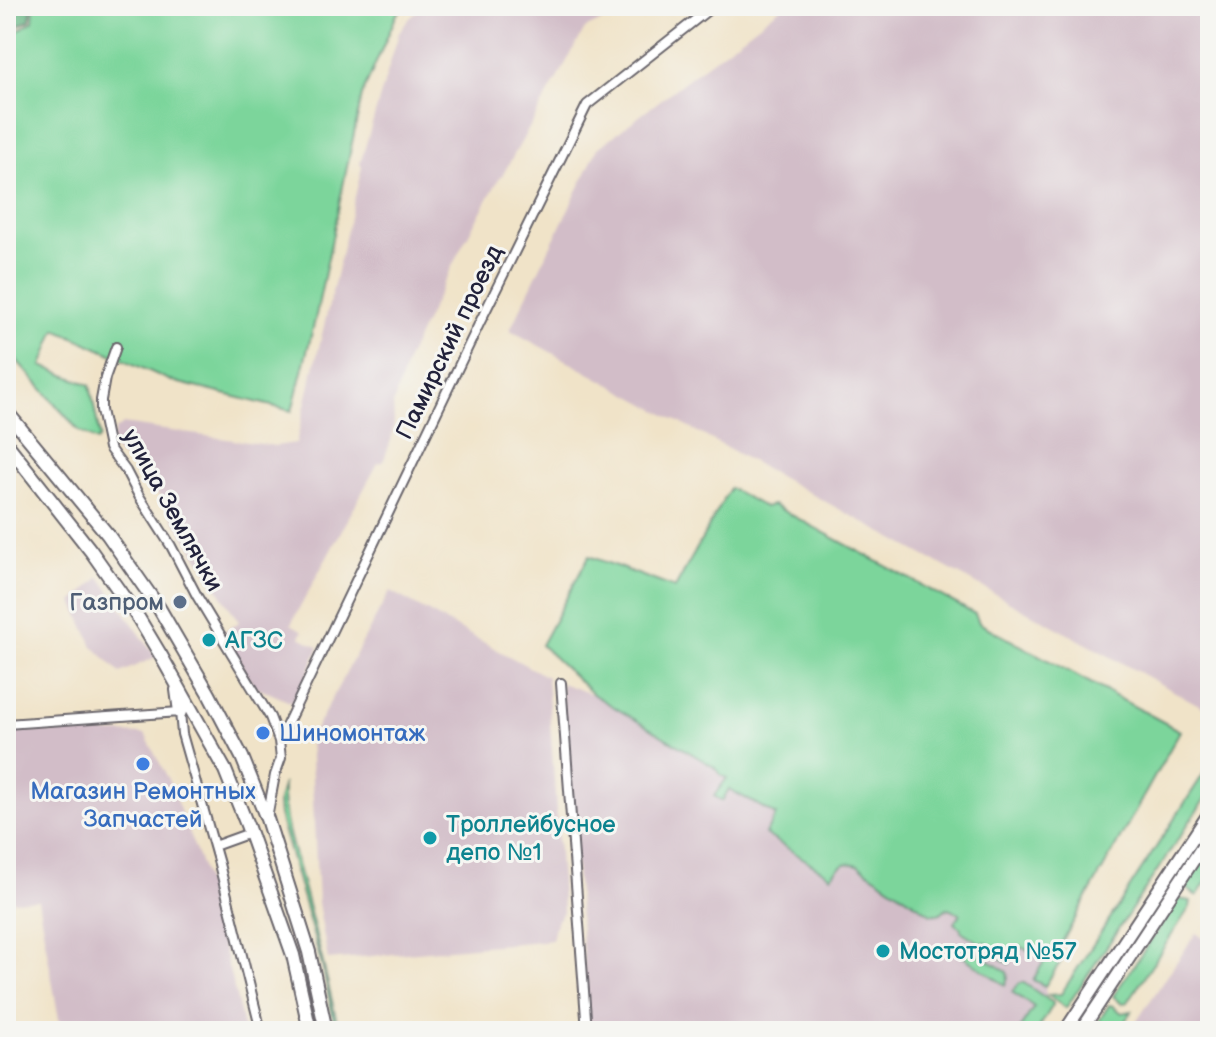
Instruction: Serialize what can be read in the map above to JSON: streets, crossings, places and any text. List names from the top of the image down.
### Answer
{
  "streets": {
    "street": ["Памирский проезд", "улица Землячки"]
  },
  "crossings": [
    ["Памирский проезд", "улица Землячки"]
  ],
  "places": [
    "Газпром",
    "АГЗС",
    "Шиномонтаж",
    "Магазин Ремонтных Запчастей",
    "Троллейбусное депо №1",
    "Мостотряд №57"
  ]
}
